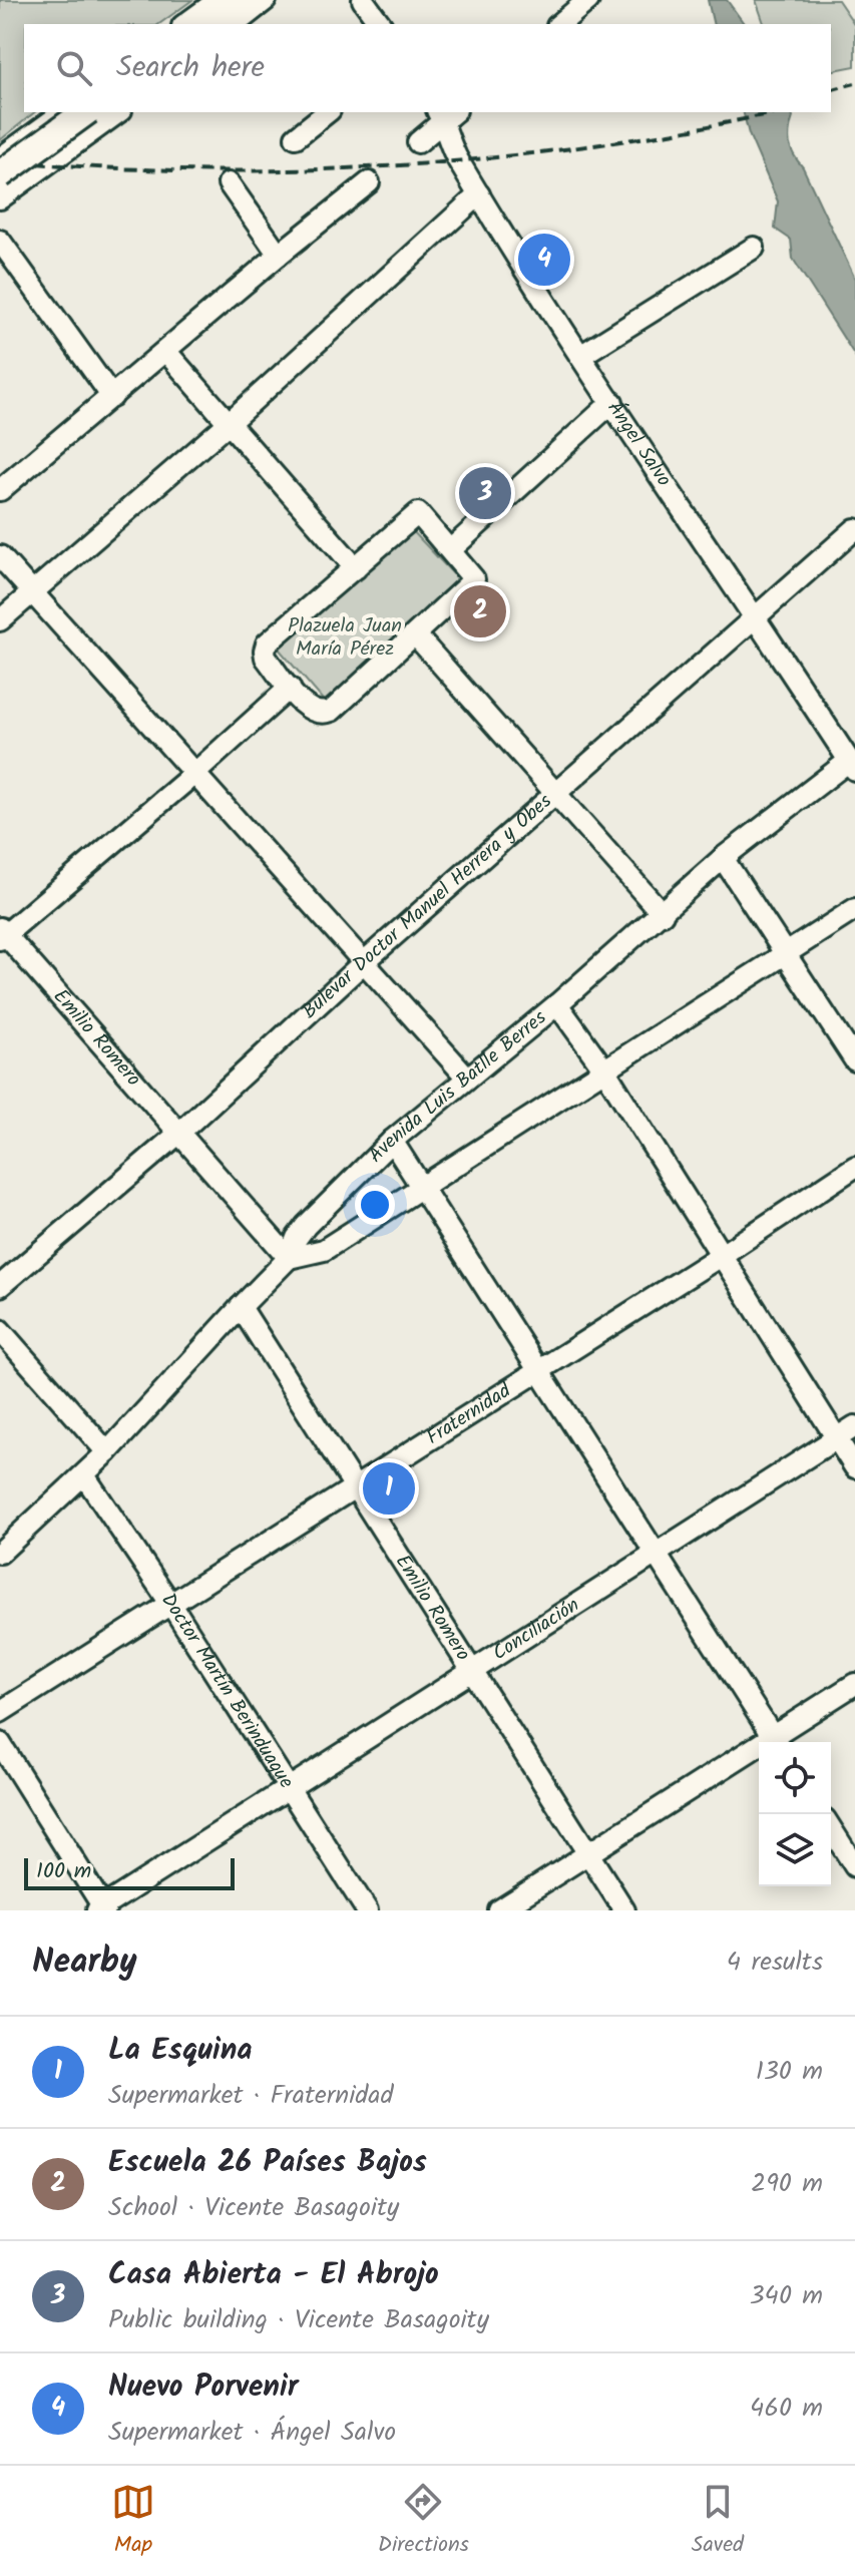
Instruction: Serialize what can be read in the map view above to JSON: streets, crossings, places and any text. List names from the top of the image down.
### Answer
{
  "streets": {
    "street": [
      "Ángel Salvo",
      "Bulevar Doctor Manuel Herrera y Obes",
      "Emilio Romero",
      "Avenida Luis Batlle Berres",
      "Fraternidad",
      "Conciliación",
      "Doctor Martín Berinduague"
    ]
  },
  "crossings": [
    ["Ángel Salvo", "Bulevar Doctor Manuel Herrera y Obes"],
    ["Ángel Salvo", "Avenida Luis Batlle Berres"],
    ["Bulevar Doctor Manuel Herrera y Obes", "Emilio Romero"],
    ["Emilio Romero", "Avenida Luis Batlle Berres"],
    ["Emilio Romero", "Fraternidad"],
    ["Emilio Romero", "Conciliación"],
    ["Avenida Luis Batlle Berres", "Doctor Martín Berinduague"],
    ["Fraternidad", "Doctor Martín Berinduague"],
    ["Conciliación", "Doctor Martín Berinduague"]
  ],
  "parks": ["Plazuela Juan María Pérez"],
  "scale_bar": "100 m",
  "page": {
    "search": "Search here",
    "pins": [
      "4",
      "3",
      "2",
      "1"
    ],
    "scale": "100 m",
    "heading": ["Nearby", "4 results"],
    "list": [
      {
        "mark": "1",
        "name": "La Esquina",
        "note": "Supermarket · Fraternidad",
        "value": "130 m"
      },
      {
        "mark": "2",
        "name": "Escuela 26 Países Bajos",
        "note": "School · Vicente Basagoity",
        "value": "290 m"
      },
      {
        "mark": "3",
        "name": "Casa Abierta - El Abrojo",
        "note": "Public building · Vicente Basagoity",
        "value": "340 m"
      },
      {
        "mark": "4",
        "name": "Nuevo Porvenir",
        "note": "Supermarket · Ángel Salvo",
        "value": "460 m"
      }
    ],
    "nav": ["Map", "Directions", "Saved"]
  }
}
